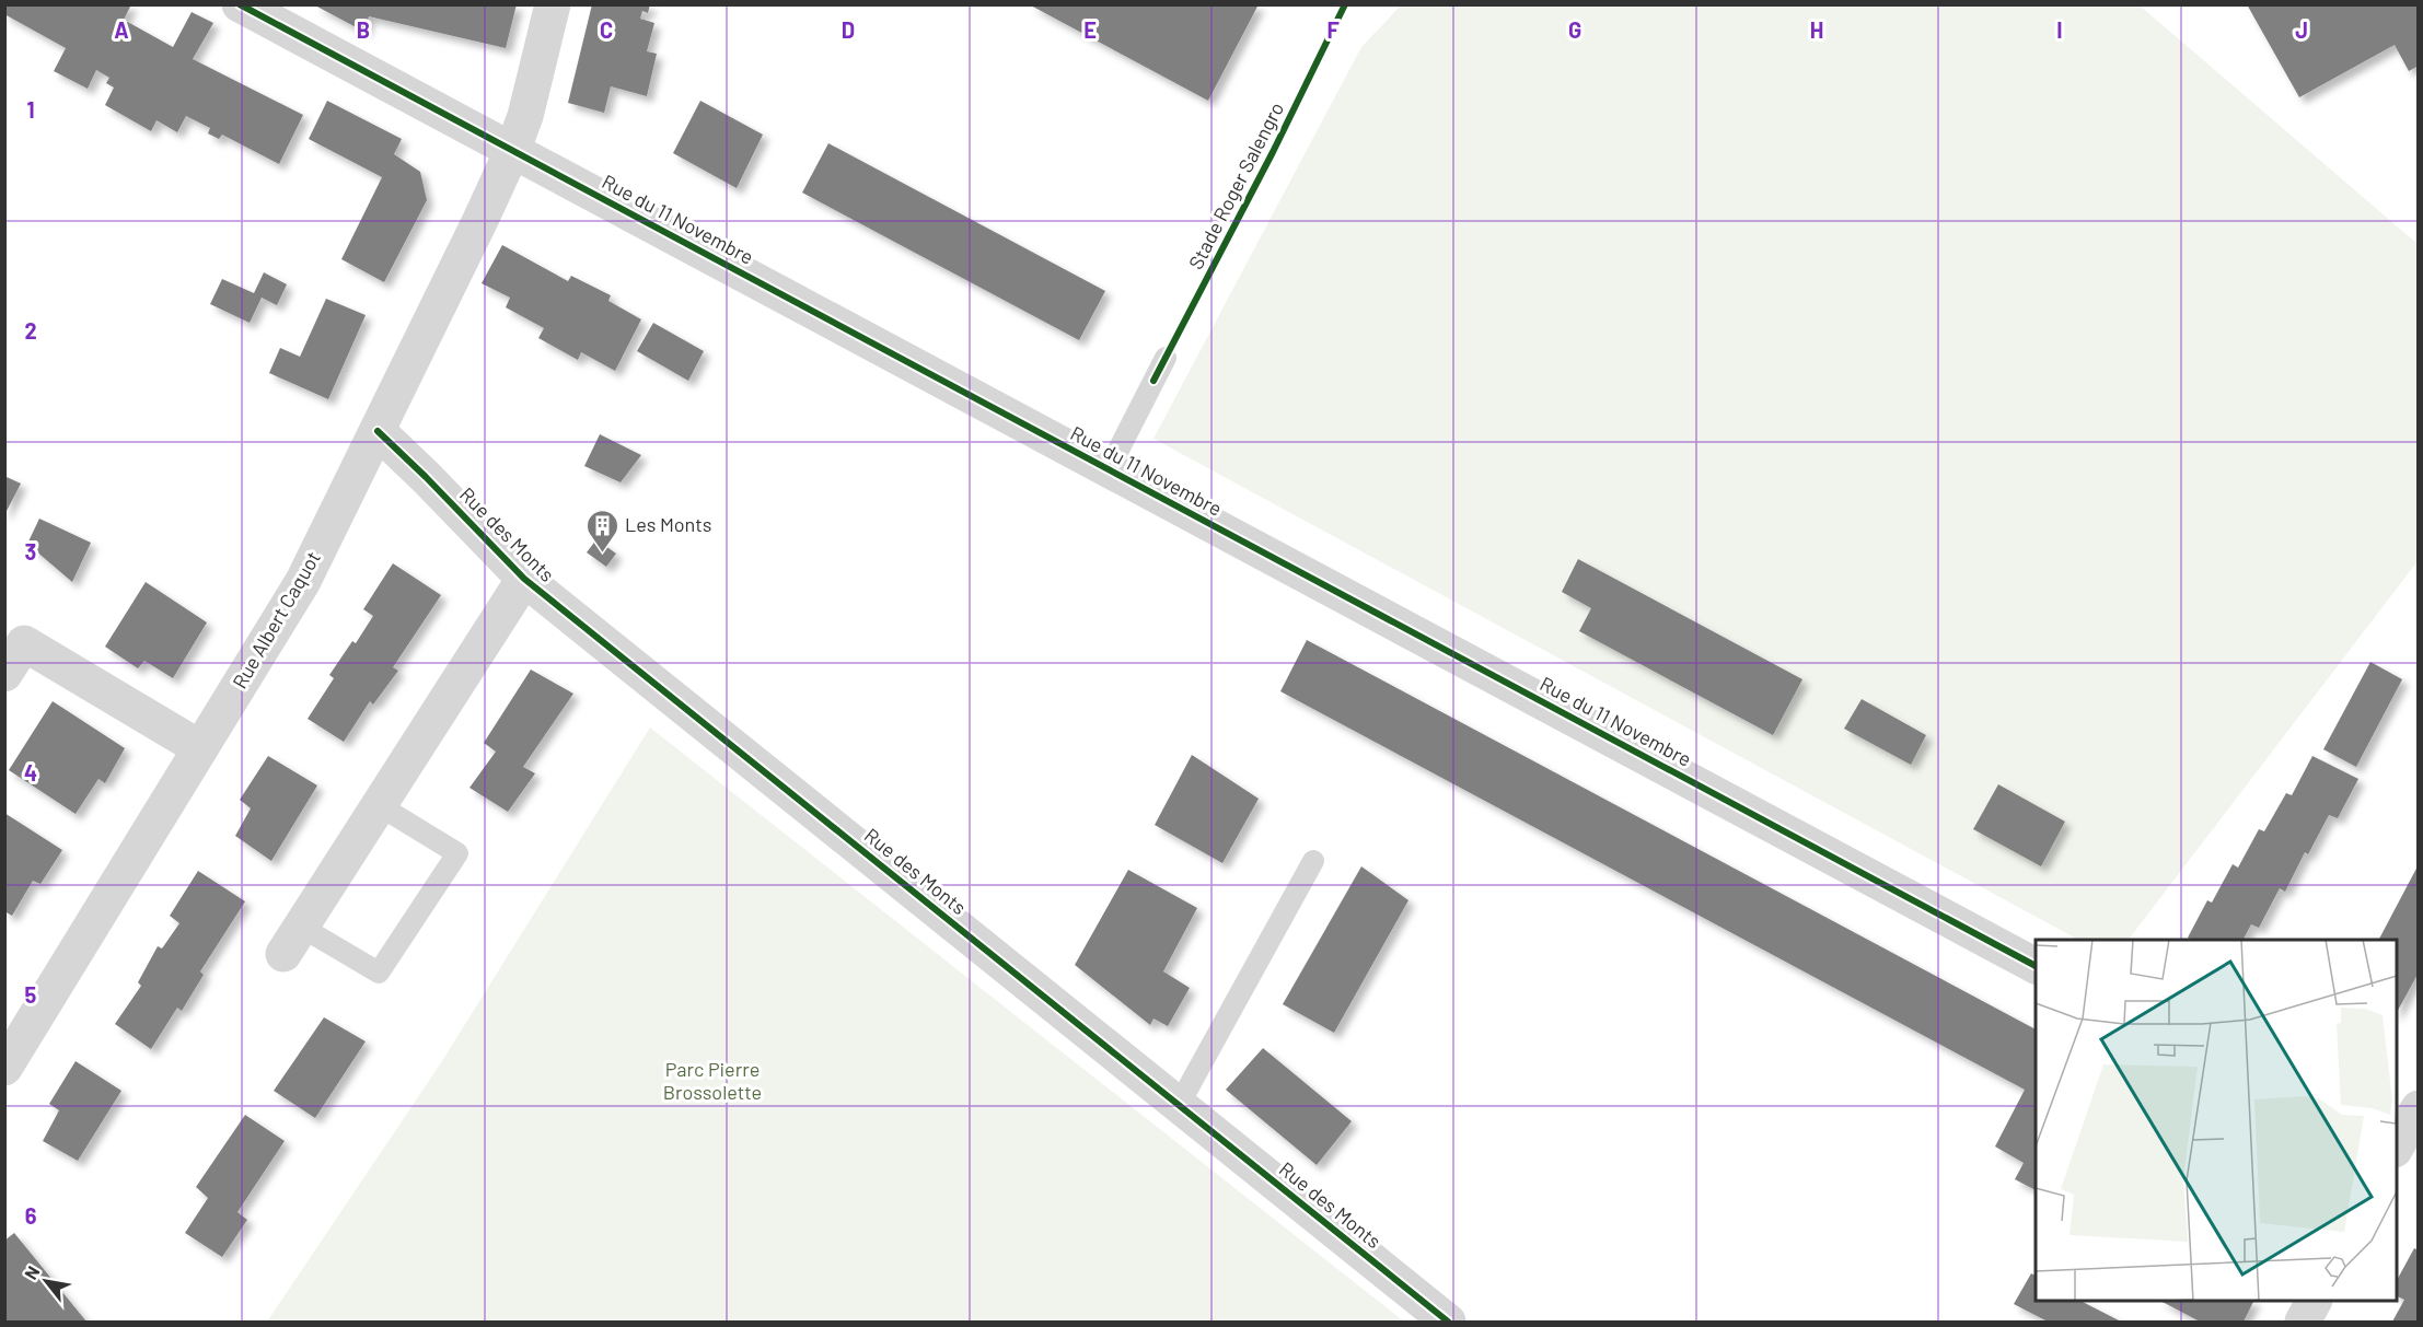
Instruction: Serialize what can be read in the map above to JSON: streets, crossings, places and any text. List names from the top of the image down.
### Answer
{
  "streets": {
    "street": ["Rue du 11 Novembre", "Rue des Monts", "Rue Albert Caquot"],
    "cycle path": ["Stade Roger Salengro"]
  },
  "crossings": [
    ["Rue du 11 Novembre", "Rue Albert Caquot"],
    ["Rue des Monts", "Rue Albert Caquot"]
  ],
  "parks": ["Parc Pierre Brossolette"],
  "places": {
    "building": ["Les Monts"]
  },
  "north": "top left",
  "grid": {
    "columns": [
      "A",
      "B",
      "C",
      "D",
      "E",
      "F",
      "G",
      "H",
      "I",
      "J"
    ],
    "rows": [
      "1",
      "2",
      "3",
      "4",
      "5",
      "6"
    ]
  }
}
